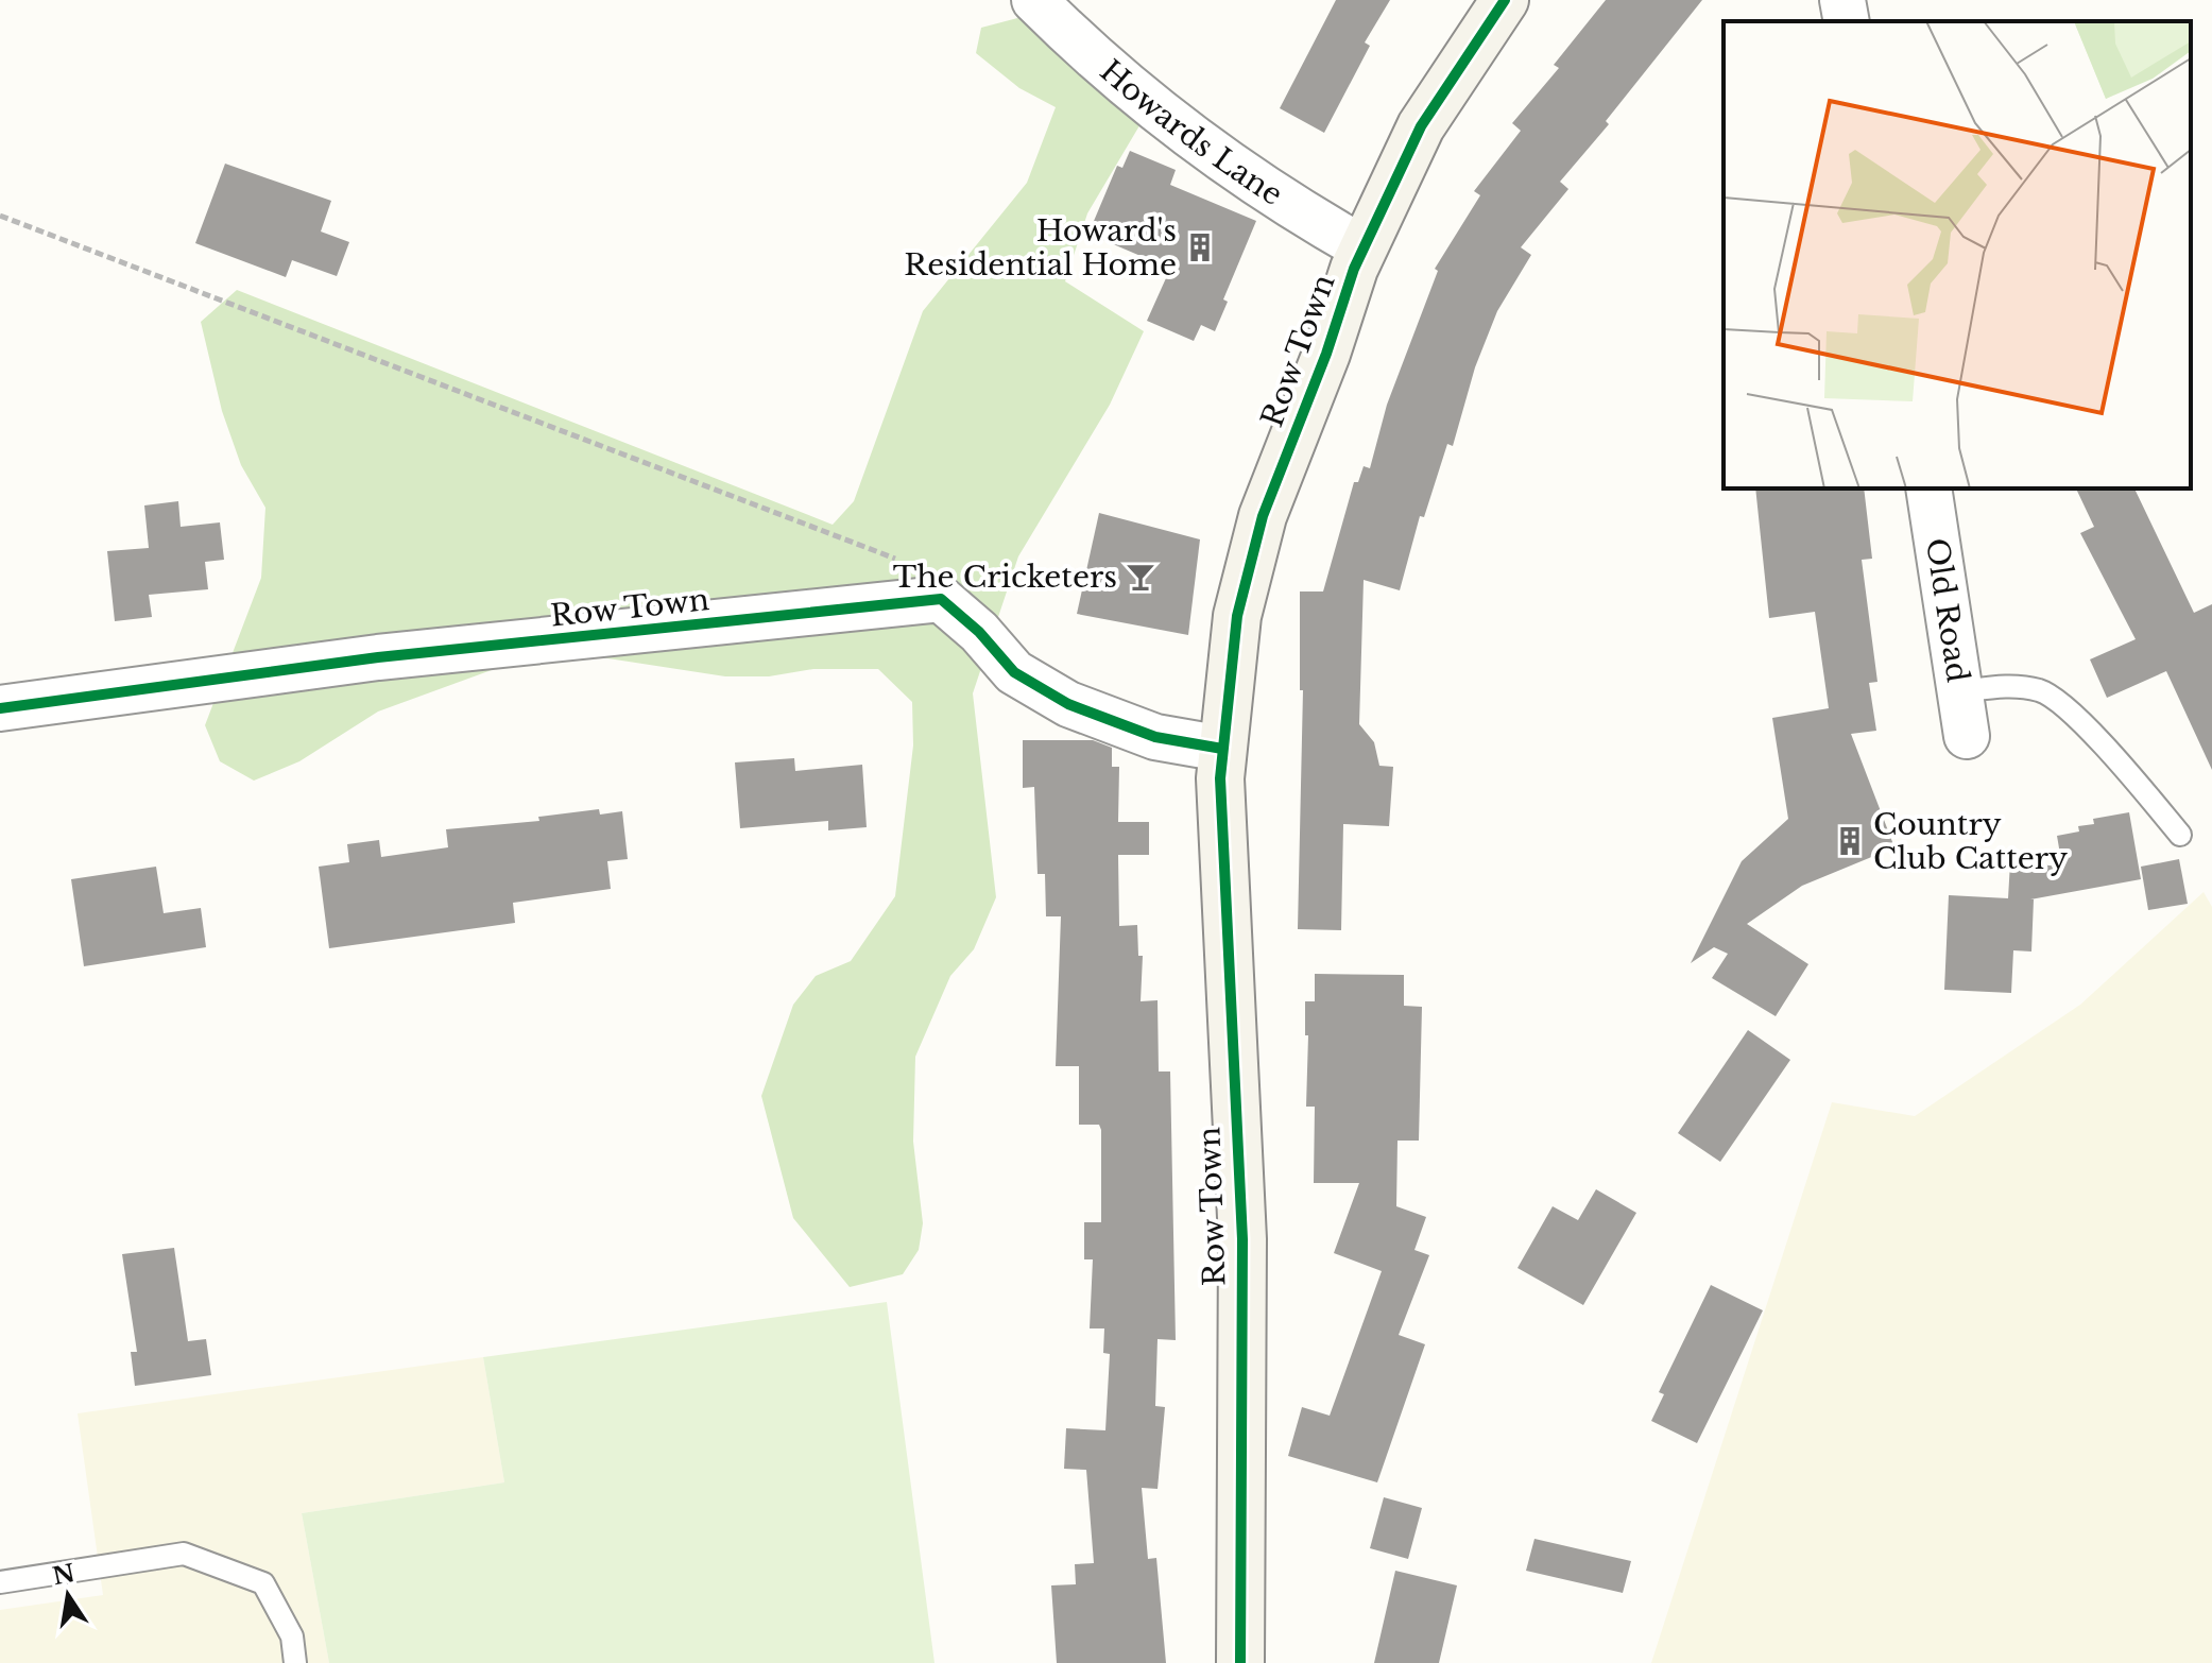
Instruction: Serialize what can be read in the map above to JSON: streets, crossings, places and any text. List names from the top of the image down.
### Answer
{
  "streets": {
    "street": ["Howards Lane", "Row Town", "Old Road"]
  },
  "crossings": [
    ["Howards Lane", "Row Town"]
  ],
  "places": {
    "building": ["Howard's Residential Home", "Country Club Cattery"],
    "bar": ["The Cricketers"]
  },
  "north": "top"
}
